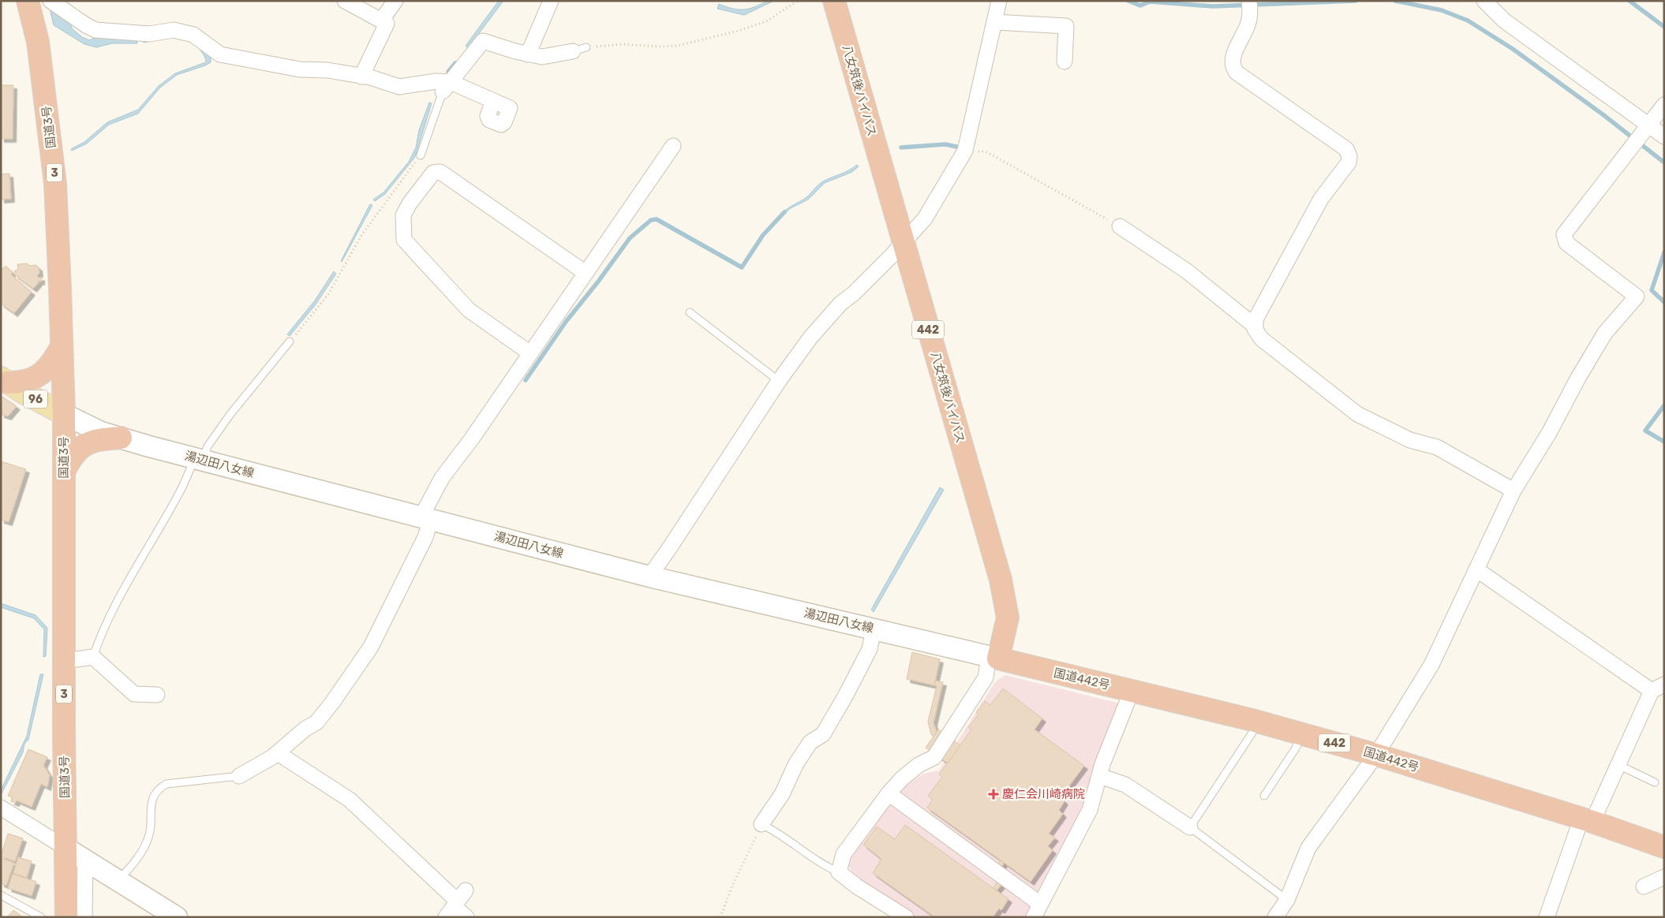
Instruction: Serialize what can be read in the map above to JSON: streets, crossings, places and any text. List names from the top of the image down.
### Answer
{
  "streets": {
    "highway": [
      "八女筑後バイパス",
      "国道3号",
      "3",
      "442",
      "国道442号"
    ],
    "main road": ["96", "湯辺田八女線"]
  },
  "crossings": [
    ["八女筑後バイパス", "湯辺田八女線"],
    ["八女筑後バイパス", "国道442号"],
    ["国道3号", "96"],
    ["国道3号", "湯辺田八女線"],
    ["96", "湯辺田八女線"],
    ["湯辺田八女線", "国道442号"]
  ],
  "places": {
    "health": ["慶仁会川崎病院"]
  }
}
